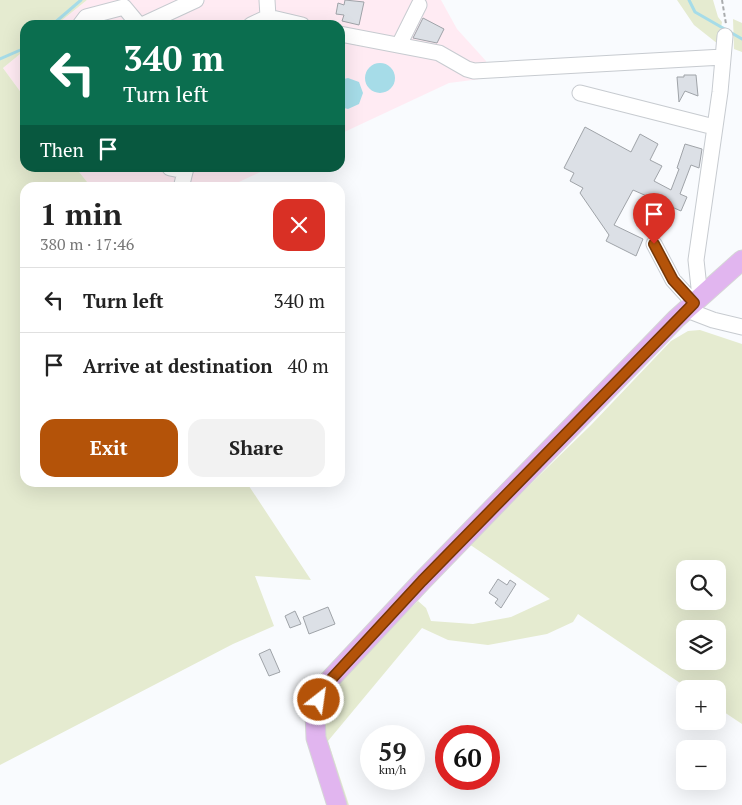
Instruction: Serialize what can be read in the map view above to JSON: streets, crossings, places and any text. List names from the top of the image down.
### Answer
{
  "page": {
    "turn": ["340 m", "Turn left"],
    "then": "Then",
    "heading": ["1 min", "380 m · 17:46"],
    "list": [
      {
        "name": "Turn left",
        "value": "340 m"
      },
      {
        "name": "Arrive at destination",
        "value": "40 m"
      }
    ],
    "buttons": ["Exit", "Share"],
    "map_buttons": ["+", "−"],
    "speed": "59 km/h",
    "limit": "60"
  }
}
